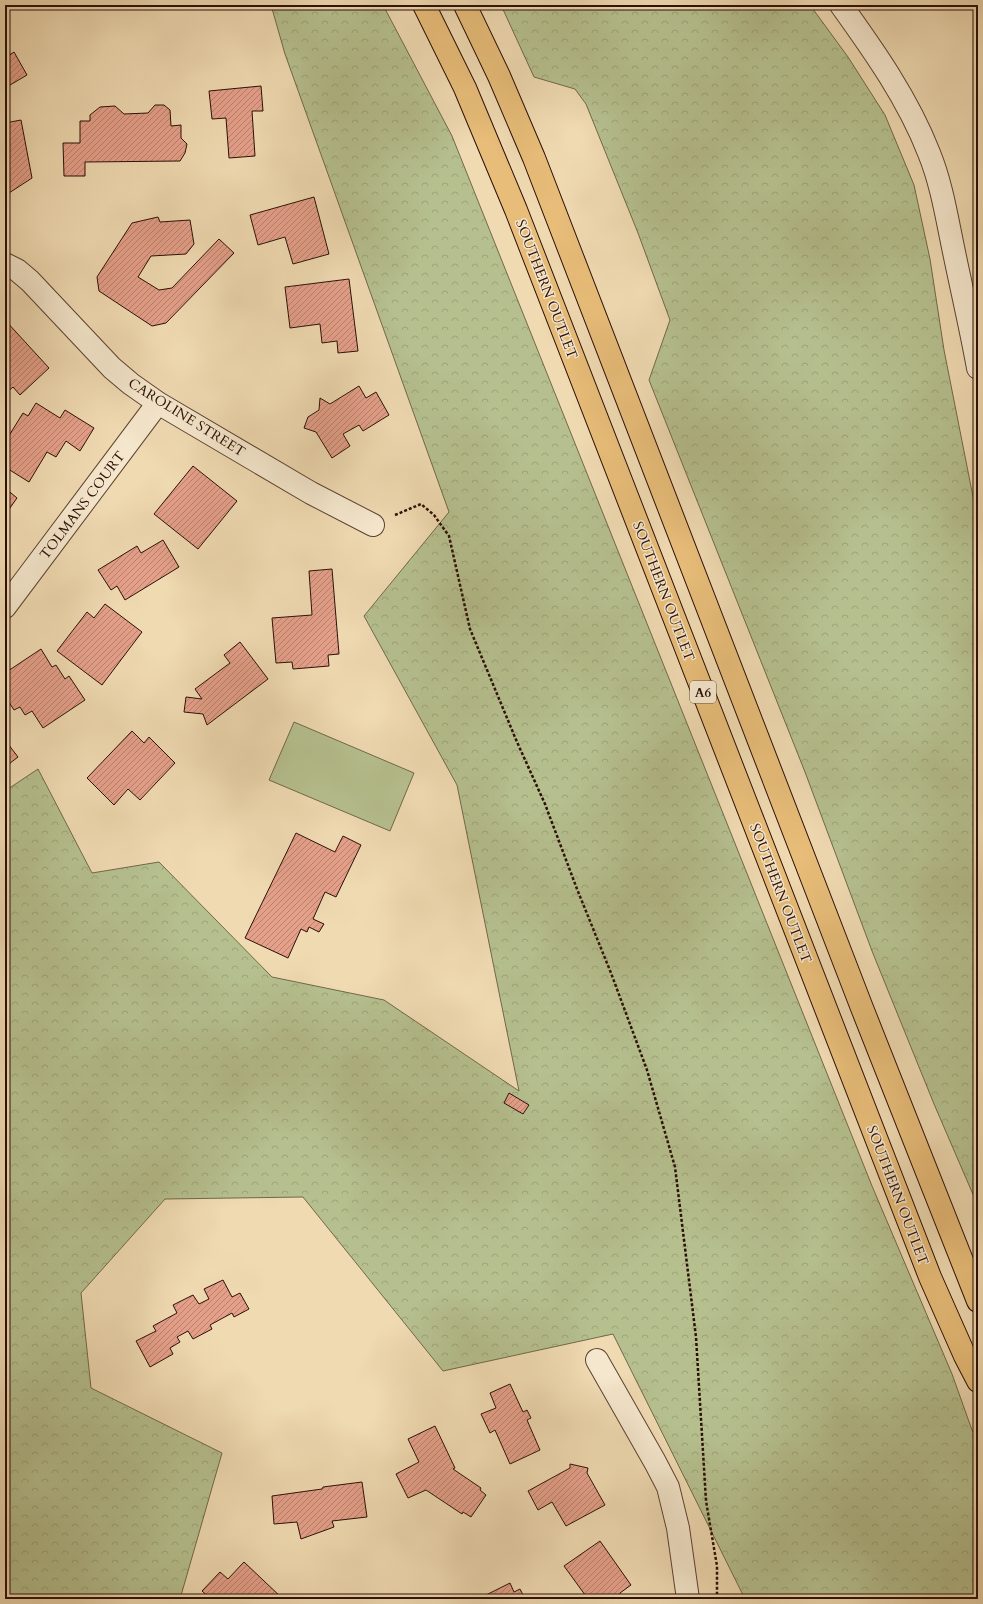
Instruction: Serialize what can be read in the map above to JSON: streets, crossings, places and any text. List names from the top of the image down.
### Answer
{
  "streets": {
    "highway": ["SOUTHERN OUTLET", "A6"],
    "street": ["CAROLINE STREET", "TOLMANS COURT"]
  },
  "crossings": [
    ["CAROLINE STREET", "TOLMANS COURT"]
  ]
}
